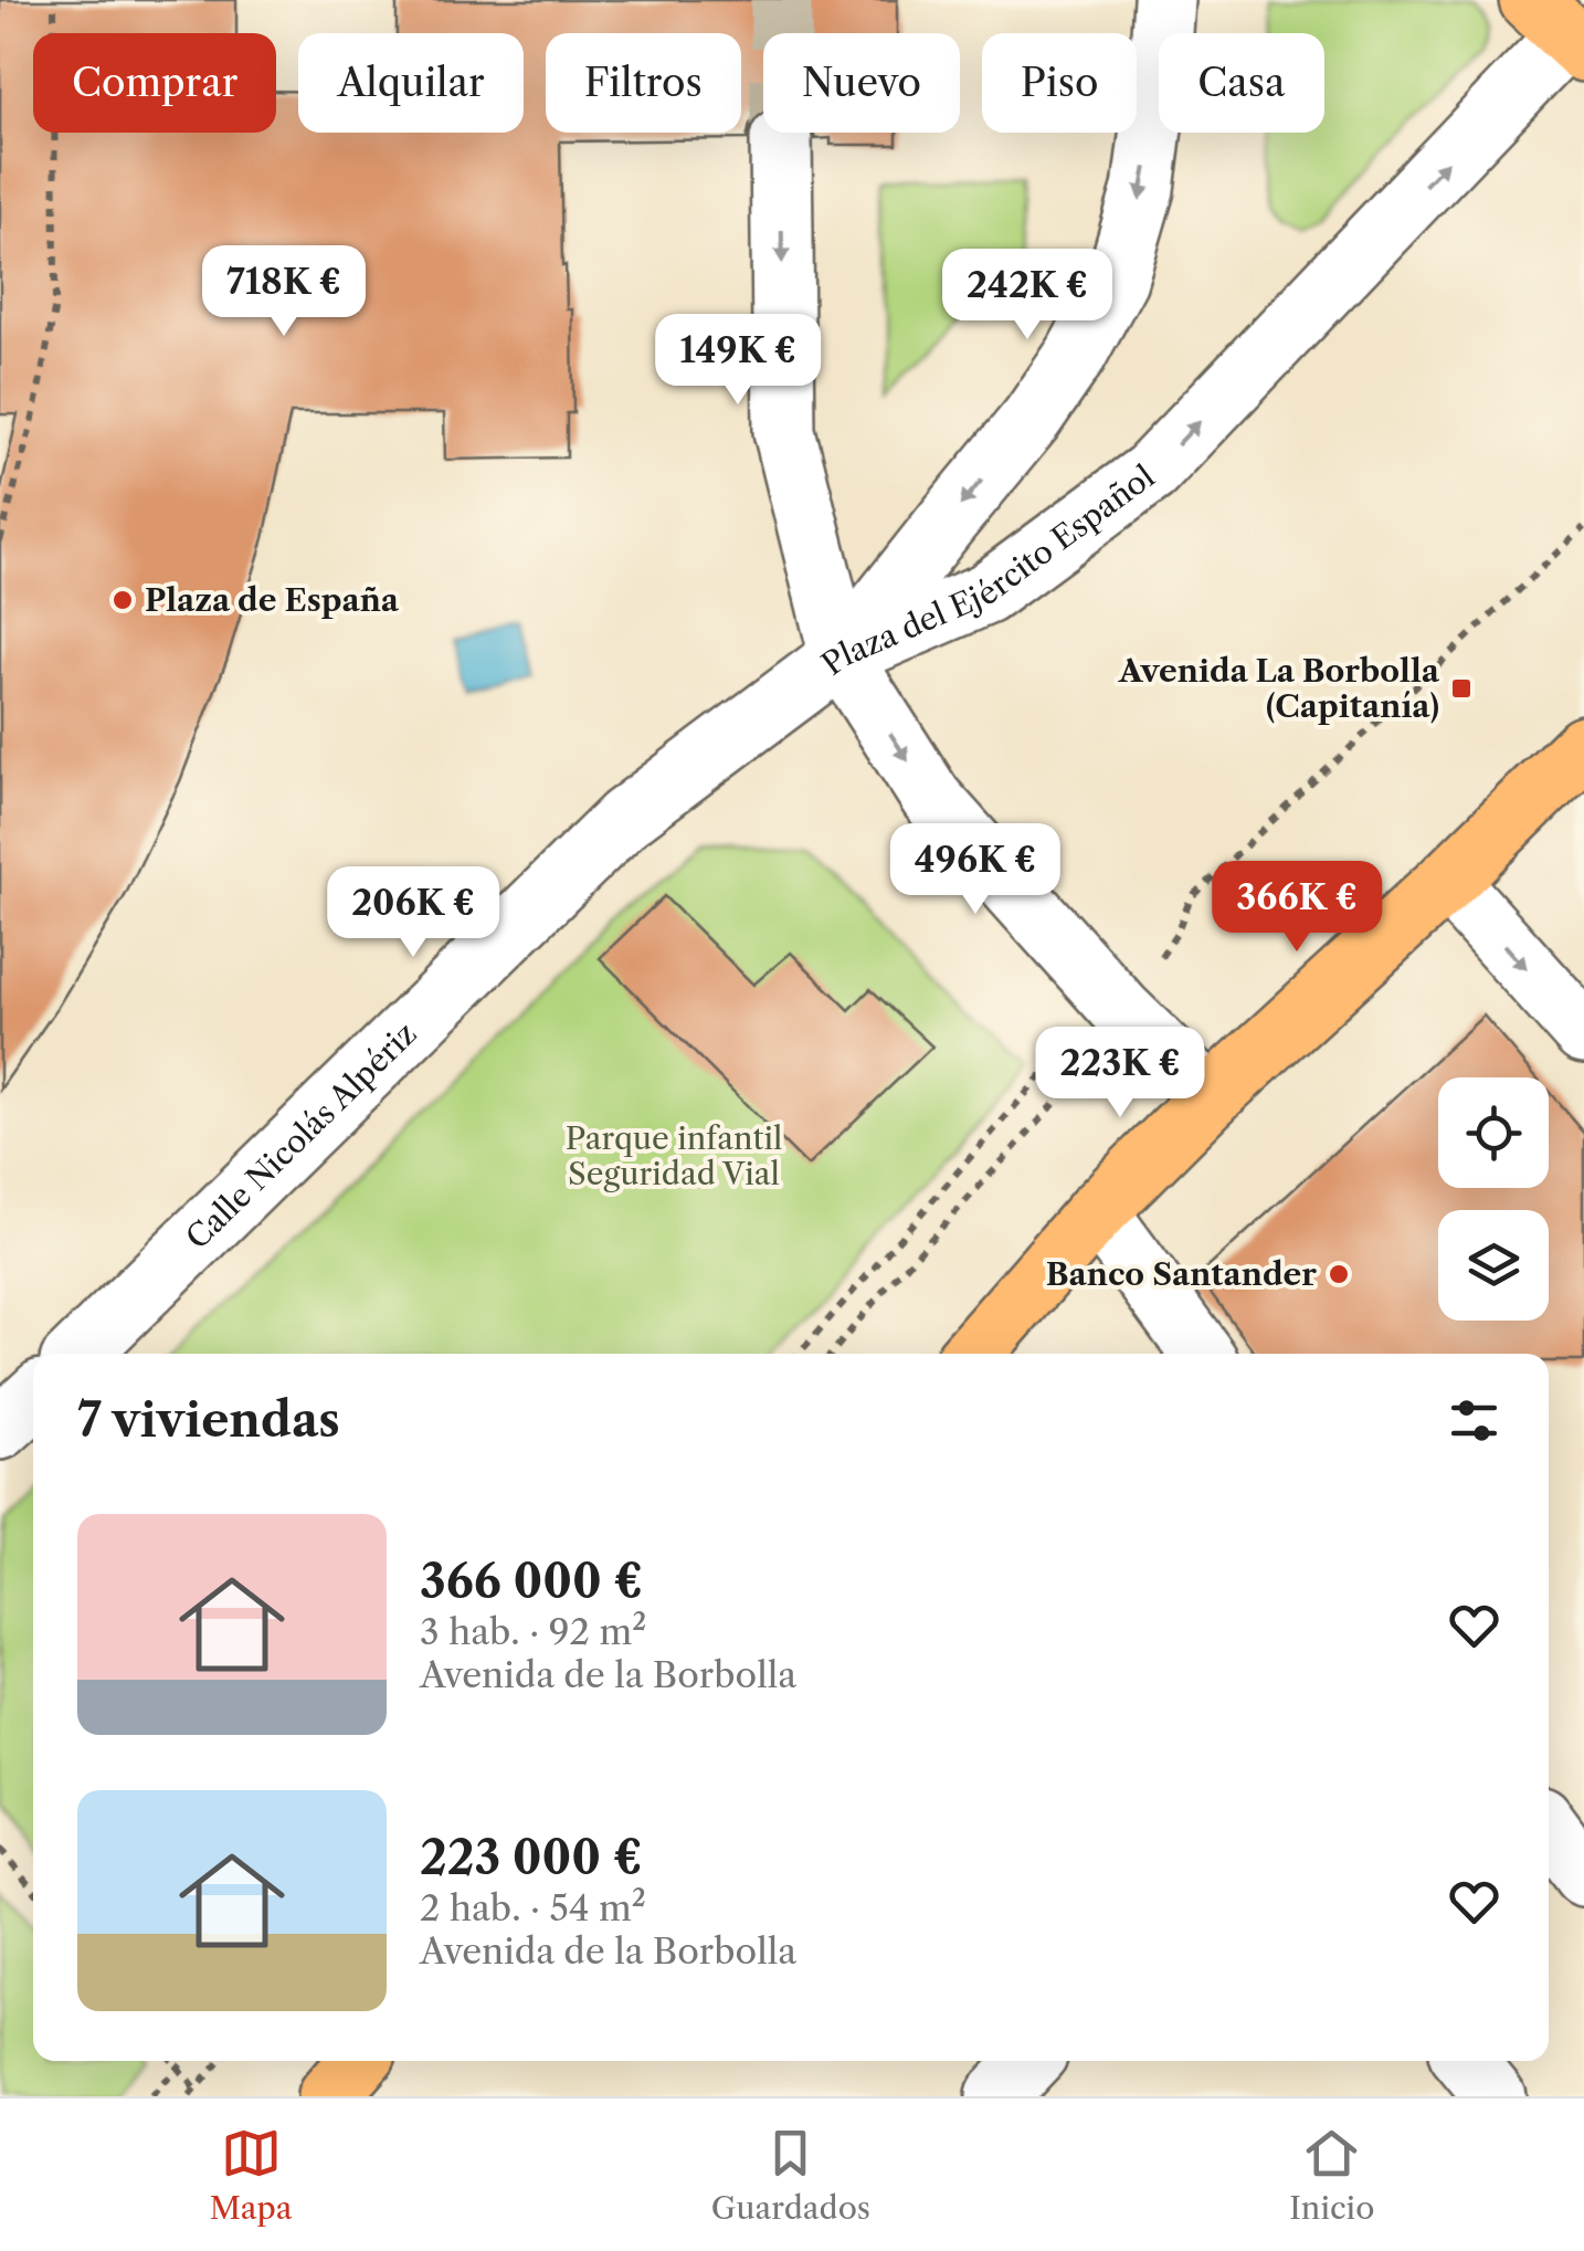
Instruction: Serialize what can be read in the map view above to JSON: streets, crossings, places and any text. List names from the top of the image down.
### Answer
{
  "streets": {
    "street": ["Plaza del Ejército Español", "Calle Nicolás Alpériz"]
  },
  "crossings": [
    ["Plaza del Ejército Español", "Calle Nicolás Alpériz"]
  ],
  "parks": ["Parque infantil Seguridad Vial"],
  "places": {
    "other": ["Plaza de España", "Banco Santander"],
    "transit": ["Avenida La Borbolla (Capitanía)"]
  },
  "page": {
    "chip": [
      "Comprar",
      "Alquilar",
      "Filtros",
      "Nuevo",
      "Piso",
      "Casa"
    ],
    "price": [
      "718K €",
      "242K €",
      "149K €",
      "496K €",
      "366K €",
      "206K €",
      "223K €"
    ],
    "heading": "7 viviendas",
    "list": [
      {
        "name": "366 000 €",
        "note": "3 hab. · 92 m² · Avenida de la Borbolla"
      },
      {
        "name": "223 000 €",
        "note": "2 hab. · 54 m² · Avenida de la Borbolla"
      }
    ],
    "tabs": ["Mapa", "Guardados", "Inicio"]
  }
}
